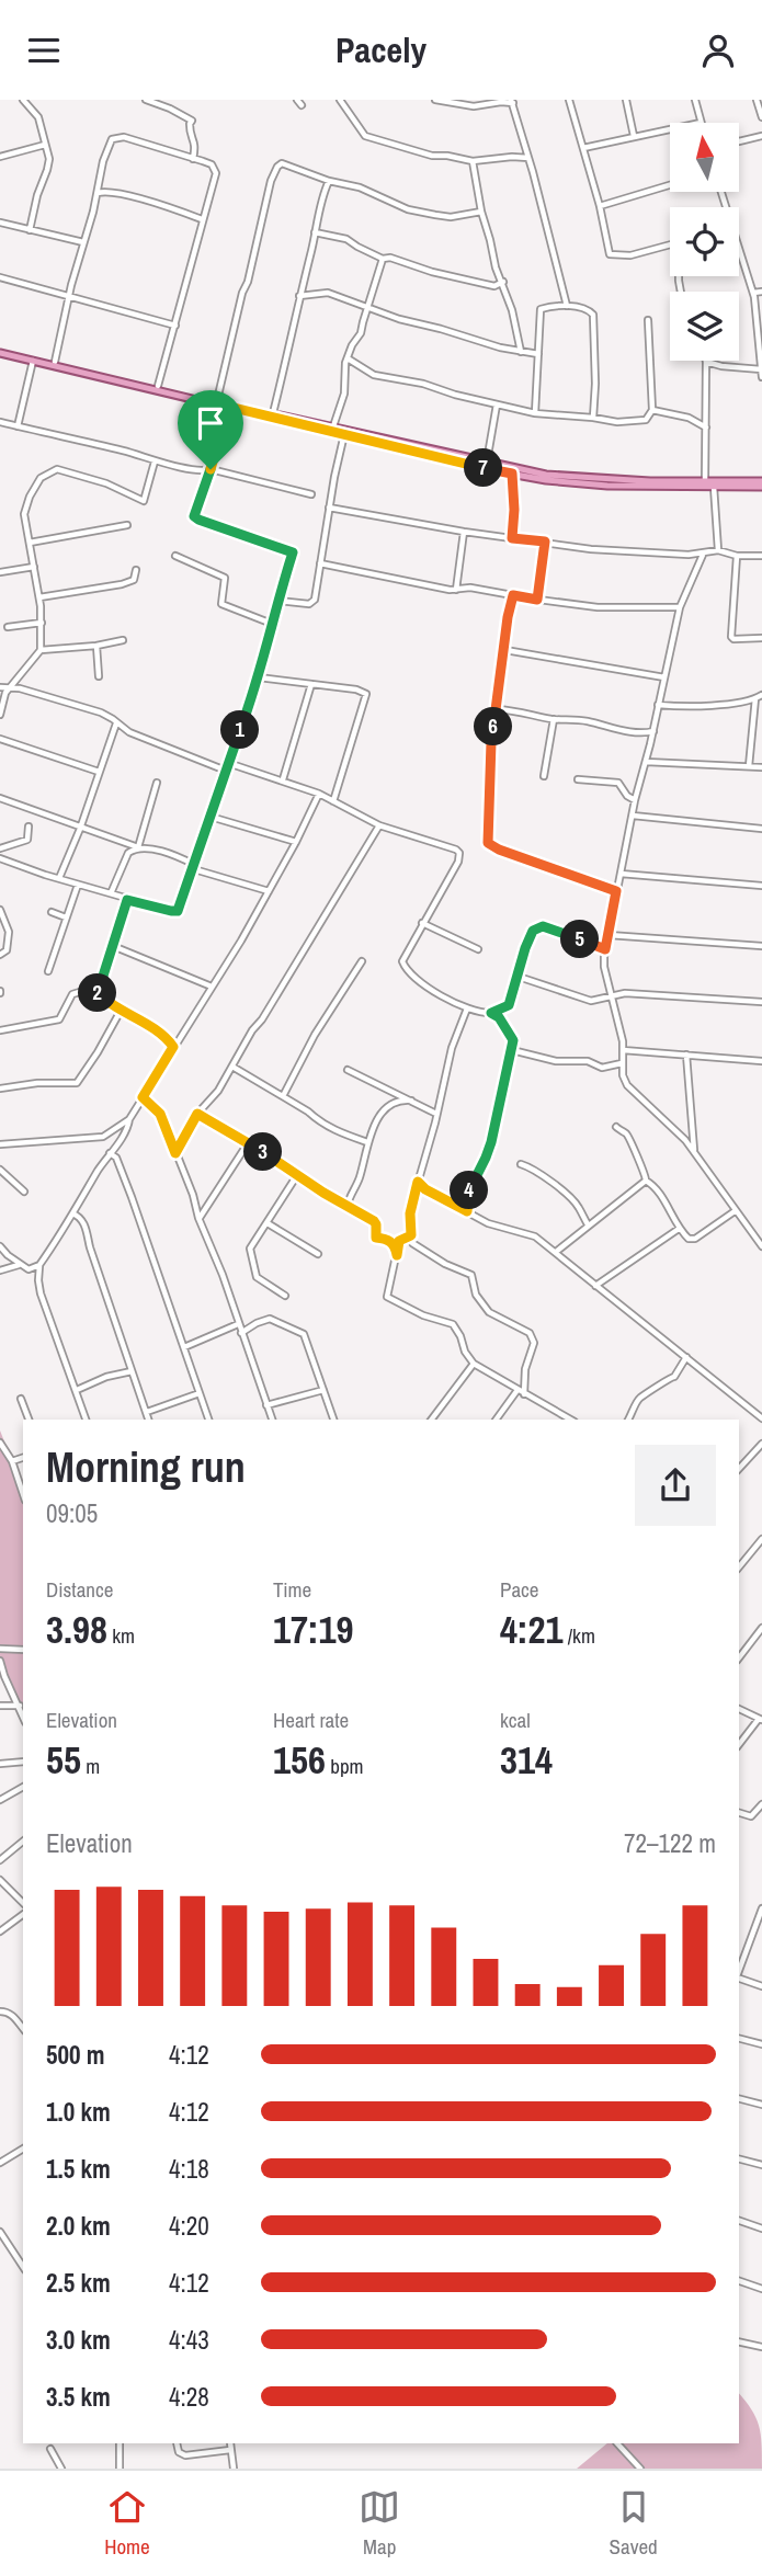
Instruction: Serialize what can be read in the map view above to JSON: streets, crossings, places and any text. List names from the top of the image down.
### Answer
{
  "north": "top",
  "page": {
    "header": "Pacely",
    "pins": [
      "7",
      "6",
      "1",
      "5",
      "2",
      "3",
      "4"
    ],
    "heading": ["Morning run", "09:05"],
    "stats": [
      ["Distance", "3.98 km"],
      ["Time", "17:19"],
      ["Pace", "4:21 /km"],
      ["Elevation", "55 m"],
      ["Heart rate", "156 bpm"],
      ["kcal", "314"]
    ],
    "chart": ["Elevation", "72–122 m"],
    "list": [
      {
        "name": "500 m",
        "note": "4:12"
      },
      {
        "name": "1.0 km",
        "note": "4:12"
      },
      {
        "name": "1.5 km",
        "note": "4:18"
      },
      {
        "name": "2.0 km",
        "note": "4:20"
      },
      {
        "name": "2.5 km",
        "note": "4:12"
      },
      {
        "name": "3.0 km",
        "note": "4:43"
      },
      {
        "name": "3.5 km",
        "note": "4:28"
      }
    ],
    "tabs": ["Home", "Map", "Saved"]
  }
}
